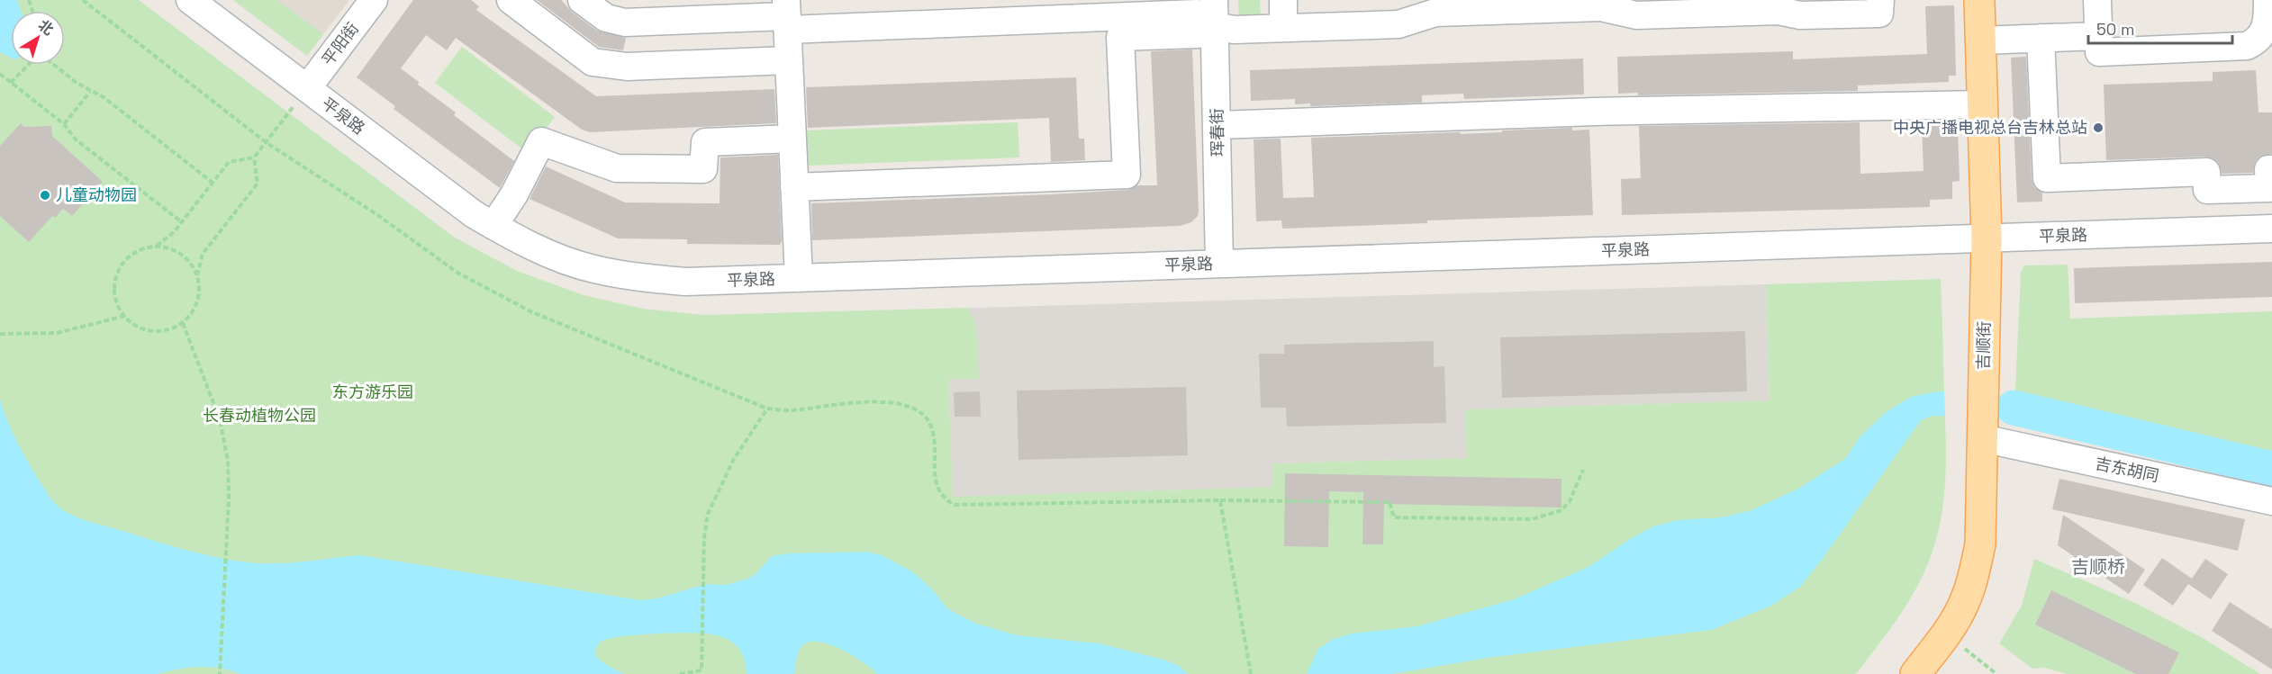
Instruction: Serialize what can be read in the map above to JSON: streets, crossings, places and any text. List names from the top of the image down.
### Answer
{
  "streets": {
    "main road": ["吉顺街"],
    "street": [
      "平阳街",
      "平泉路",
      "珲春街",
      "吉东胡同"
    ]
  },
  "crossings": [
    ["平阳街", "平泉路"],
    ["平泉路", "珲春街"],
    ["平泉路", "吉顺街"],
    ["吉顺街", "吉东胡同"]
  ],
  "districts": ["吉顺桥"],
  "parks": ["东方游乐园", "长春动植物公园"],
  "places": ["中央广播电视总台吉林总站", "儿童动物园"],
  "scale_bar": "50 m",
  "north": "top right"
}
